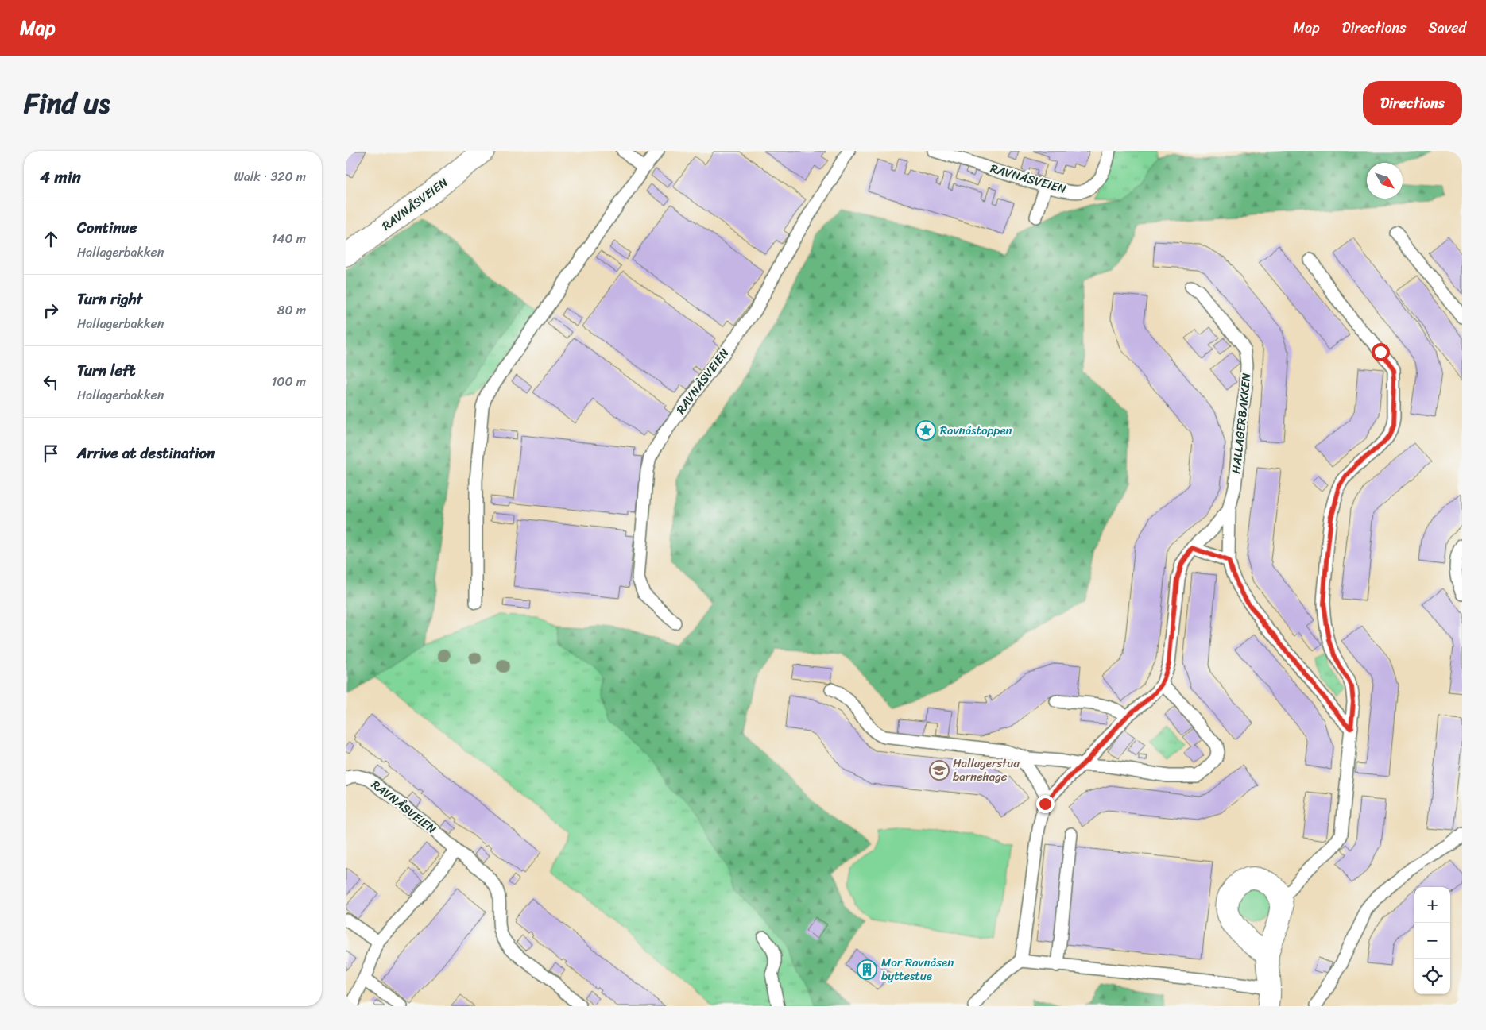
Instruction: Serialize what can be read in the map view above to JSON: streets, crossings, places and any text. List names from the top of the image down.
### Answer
{
  "streets": {
    "street": ["RAVNÅSVEIEN"],
    "lane": ["HALLAGERBAKKEN"]
  },
  "places": {
    "place": ["Ravnåstoppen"],
    "school or university": ["Hallagerstua barnehage"],
    "building": ["Mor Ravnåsen byttestue"]
  },
  "north": "bottom right",
  "page": {
    "header": "Map",
    "nav": ["Map", "Directions", "Saved"],
    "title": "Find us",
    "buttons": "Directions",
    "heading": ["4 min", "Walk · 320 m"],
    "list": [
      ["Continue", "Hallagerbakken", "140 m"],
      ["Turn right", "Hallagerbakken", "80 m"],
      ["Turn left", "Hallagerbakken", "100 m"],
      "Arrive at destination"
    ],
    "map_buttons": ["+", "−"]
  }
}
